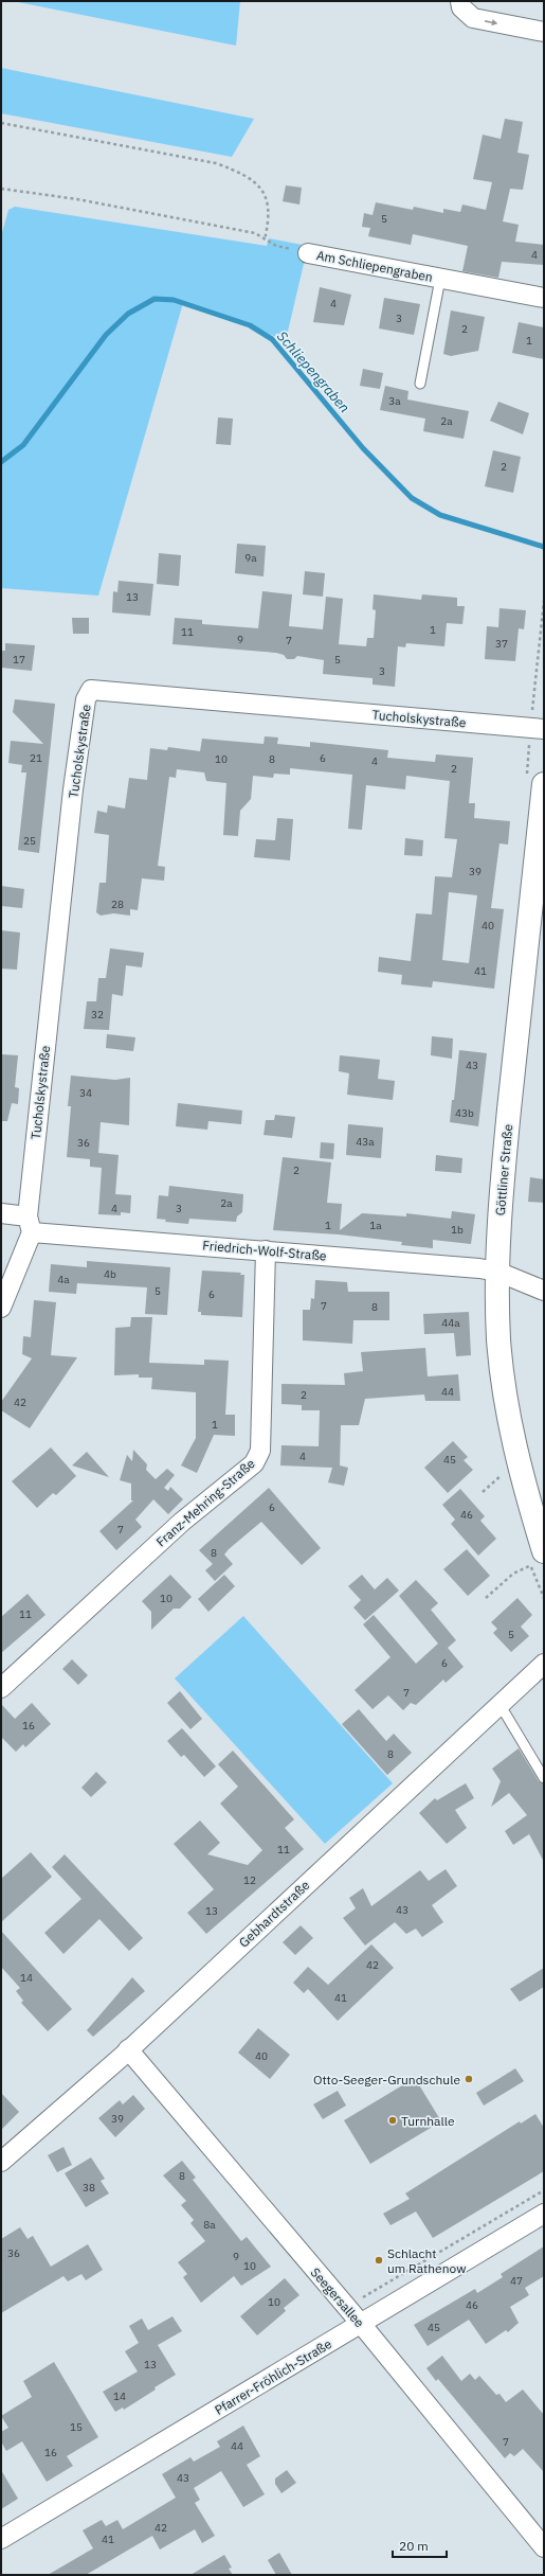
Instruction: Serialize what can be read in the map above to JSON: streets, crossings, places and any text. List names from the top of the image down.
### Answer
{
  "streets": {
    "street": [
      "Am Schliepengraben",
      "Tucholskystraße",
      "Göttliner Straße",
      "Friedrich-Wolf-Straße",
      "Franz-Mehring-Straße",
      "Gebhardtstraße",
      "Seegersallee",
      "Pfarrer-Fröhlich-Straße"
    ]
  },
  "crossings": [
    ["Tucholskystraße", "Friedrich-Wolf-Straße"],
    ["Göttliner Straße", "Friedrich-Wolf-Straße"],
    ["Friedrich-Wolf-Straße", "Franz-Mehring-Straße"],
    ["Gebhardtstraße", "Seegersallee"],
    ["Seegersallee", "Pfarrer-Fröhlich-Straße"]
  ],
  "water": ["Schliepengraben"],
  "places": ["Otto-Seeger-Grundschule", "Turnhalle", "Schlacht um Rathenow"],
  "house_numbers": [
    "5",
    "4",
    "4",
    "3",
    "2",
    "1",
    "3a",
    "2a",
    "2",
    "9a",
    "13",
    "1",
    "11",
    "9",
    "7",
    "37",
    "17",
    "5",
    "3",
    "21",
    "6",
    "10",
    "8",
    "4",
    "2",
    "25",
    "39",
    "28",
    "40",
    "41",
    "32",
    "43",
    "34",
    "43b",
    "43a",
    "36",
    "2",
    "2a",
    "4",
    "3",
    "1",
    "1a",
    "1b",
    "4b",
    "4a",
    "5",
    "6",
    "7",
    "8",
    "44a",
    "44",
    "2",
    "42",
    "1",
    "4",
    "45",
    "6",
    "46",
    "7",
    "8",
    "10",
    "11",
    "5",
    "6",
    "7",
    "16",
    "8",
    "11",
    "12",
    "43",
    "13",
    "42",
    "14",
    "41",
    "40",
    "39",
    "8",
    "38",
    "8a",
    "36",
    "9",
    "10",
    "47",
    "10",
    "46",
    "45",
    "13",
    "14",
    "15",
    "7",
    "44",
    "16",
    "43",
    "42",
    "41"
  ],
  "scale_bar": "20 m"
}
